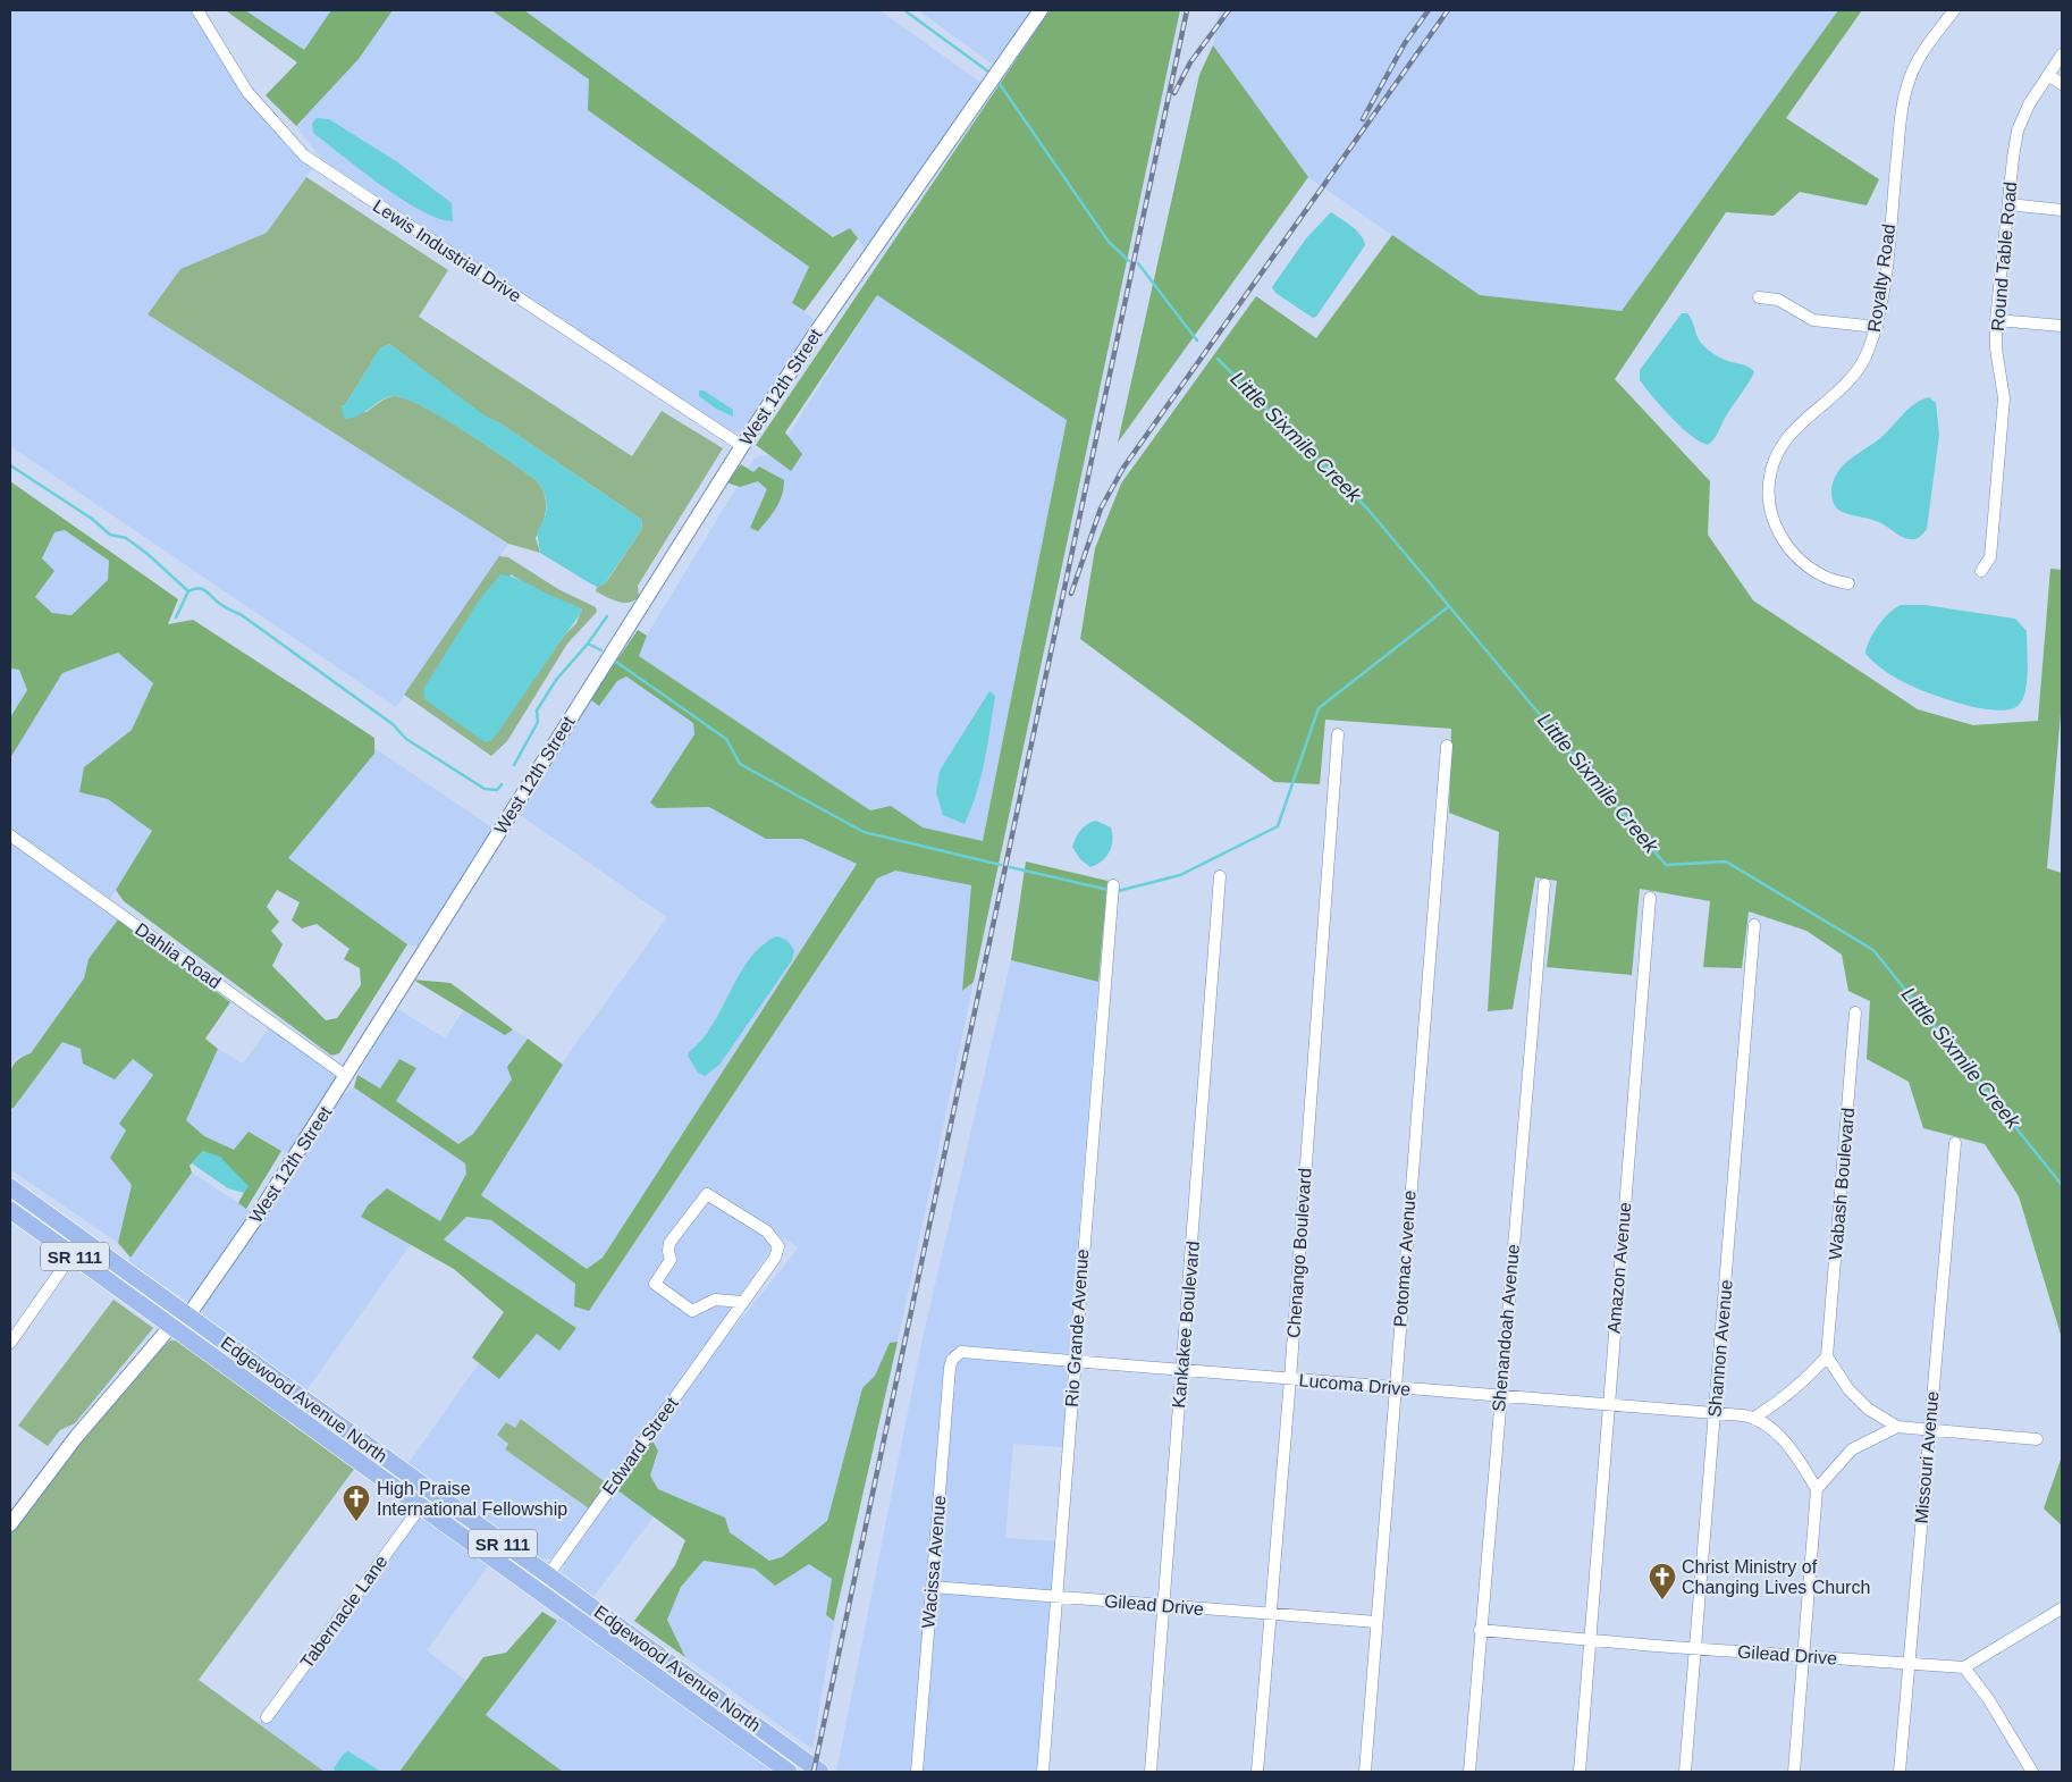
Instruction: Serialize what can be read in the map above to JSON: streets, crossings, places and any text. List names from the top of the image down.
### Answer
{
  "streets": {
    "main road": ["SR 111", "Edgewood Avenue North"],
    "street": [
      "Lewis Industrial Drive",
      "Round Table Road",
      "Royalty Road",
      "West 12th Street",
      "Dahlia Road",
      "Wabash Boulevard",
      "Chenango Boulevard",
      "Potomac Avenue",
      "Amazon Avenue",
      "Kankakee Boulevard",
      "Rio Grande Avenue",
      "Shenandoah Avenue",
      "Shannon Avenue",
      "Lucoma Drive",
      "Edward Street",
      "Missouri Avenue",
      "Wacissa Avenue",
      "Gilead Drive",
      "Tabernacle Lane"
    ]
  },
  "crossings": [
    ["Lewis Industrial Drive", "West 12th Street"],
    ["West 12th Street", "Dahlia Road"],
    ["West 12th Street", "Edgewood Avenue North"],
    ["Chenango Boulevard", "Lucoma Drive"],
    ["Chenango Boulevard", "Gilead Drive"],
    ["Potomac Avenue", "Lucoma Drive"],
    ["Potomac Avenue", "Gilead Drive"],
    ["Amazon Avenue", "Lucoma Drive"],
    ["Amazon Avenue", "Gilead Drive"],
    ["Kankakee Boulevard", "Lucoma Drive"],
    ["Kankakee Boulevard", "Gilead Drive"],
    ["Rio Grande Avenue", "Lucoma Drive"],
    ["Rio Grande Avenue", "Gilead Drive"],
    ["Shenandoah Avenue", "Lucoma Drive"],
    ["Shannon Avenue", "Lucoma Drive"],
    ["Shannon Avenue", "Gilead Drive"],
    ["Lucoma Drive", "Wacissa Avenue"],
    ["Edgewood Avenue North", "Edward Street"],
    ["Edgewood Avenue North", "Tabernacle Lane"],
    ["Missouri Avenue", "Gilead Drive"],
    ["Wacissa Avenue", "Gilead Drive"]
  ],
  "water": ["Little Sixmile Creek"],
  "places": {
    "church": ["High Praise International Fellowship", "Christ Ministry of Changing Lives Church"]
  }
}
